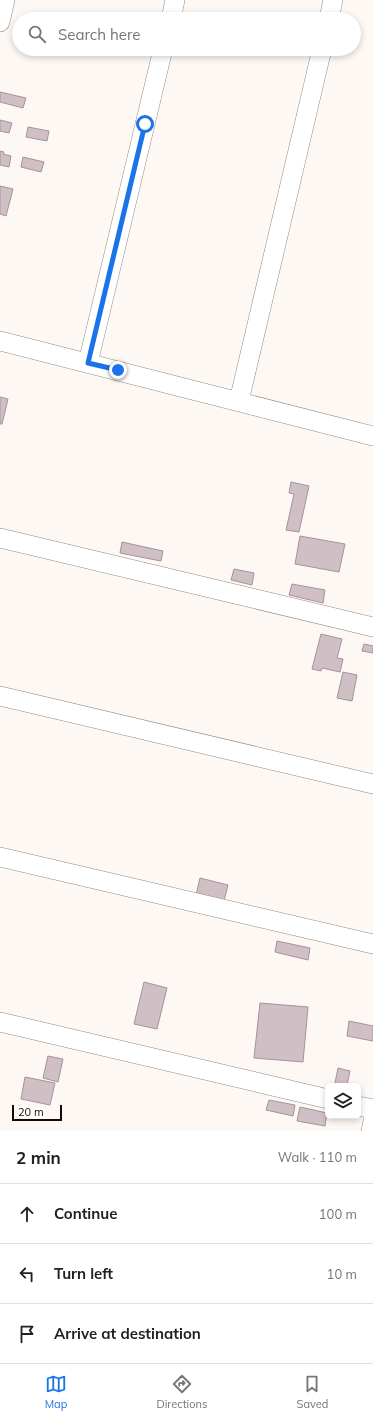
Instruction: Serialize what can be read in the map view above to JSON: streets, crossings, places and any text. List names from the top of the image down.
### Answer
{
  "scale_bar": "20 m",
  "page": {
    "search": "Search here",
    "scale": "20 m",
    "heading": ["2 min", "Walk · 110 m"],
    "list": [
      ["Continue", "100 m"],
      ["Turn left", "10 m"],
      "Arrive at destination"
    ],
    "nav": ["Map", "Directions", "Saved"]
  }
}
